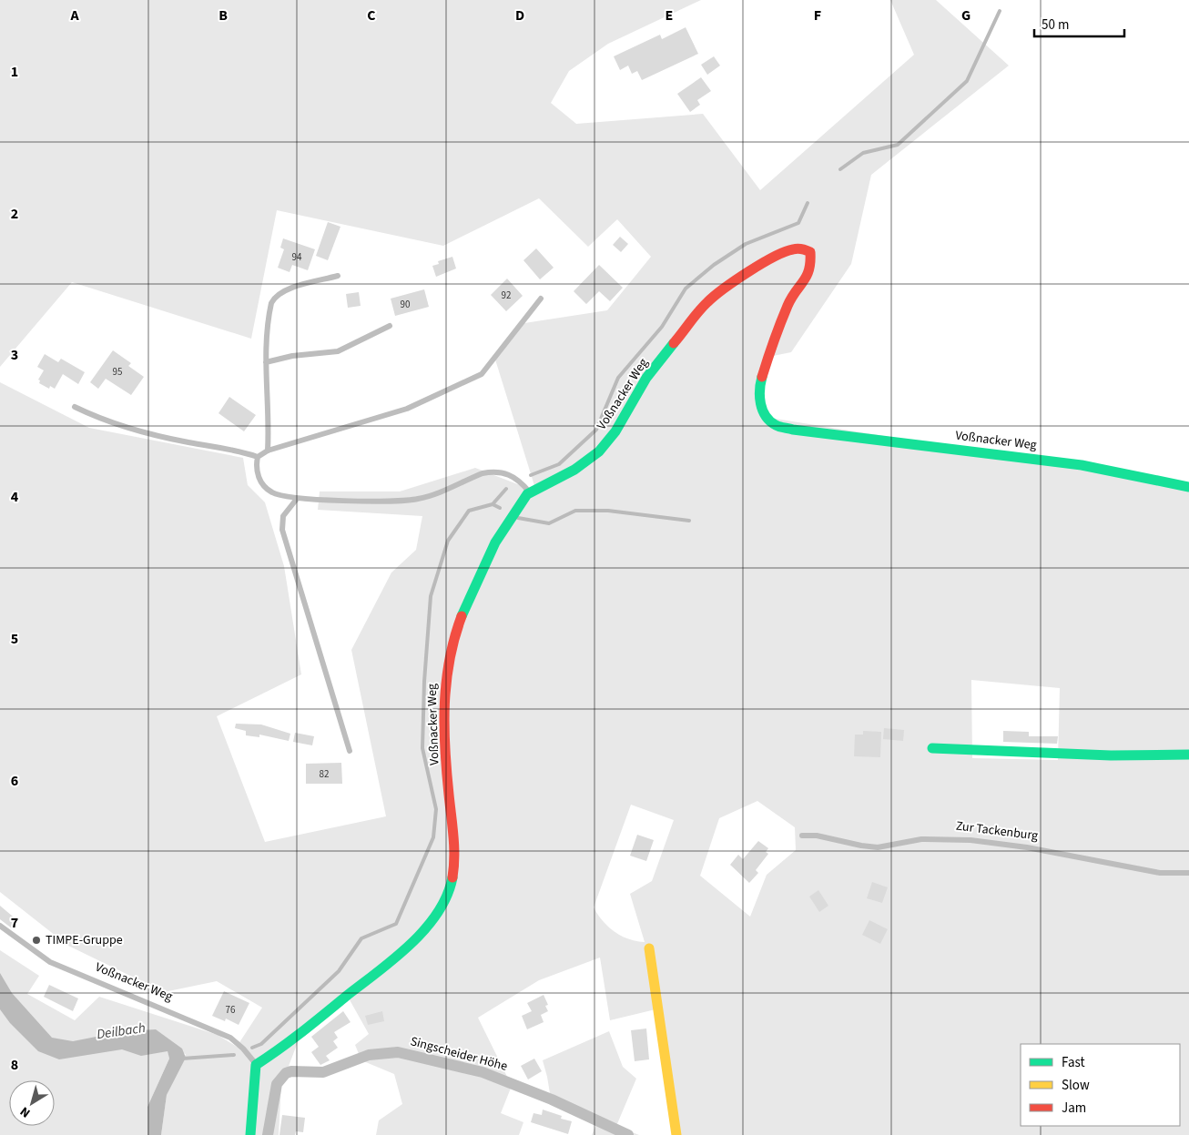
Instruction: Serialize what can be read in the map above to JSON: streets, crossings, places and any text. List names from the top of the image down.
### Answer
{
  "streets": {
    "street": ["Voßnacker Weg", "Singscheider Höhe"],
    "lane": ["Zur Tackenburg"]
  },
  "water": ["Deilbach"],
  "places": ["TIMPE-Gruppe"],
  "house_numbers": [
    "94",
    "92",
    "90",
    "95",
    "82",
    "76"
  ],
  "legend": ["Fast", "Slow", "Jam"],
  "scale_bar": "50 m",
  "north": "bottom left",
  "grid": {
    "columns": [
      "A",
      "B",
      "C",
      "D",
      "E",
      "F",
      "G"
    ],
    "rows": [
      "1",
      "2",
      "3",
      "4",
      "5",
      "6",
      "7",
      "8"
    ]
  }
}
